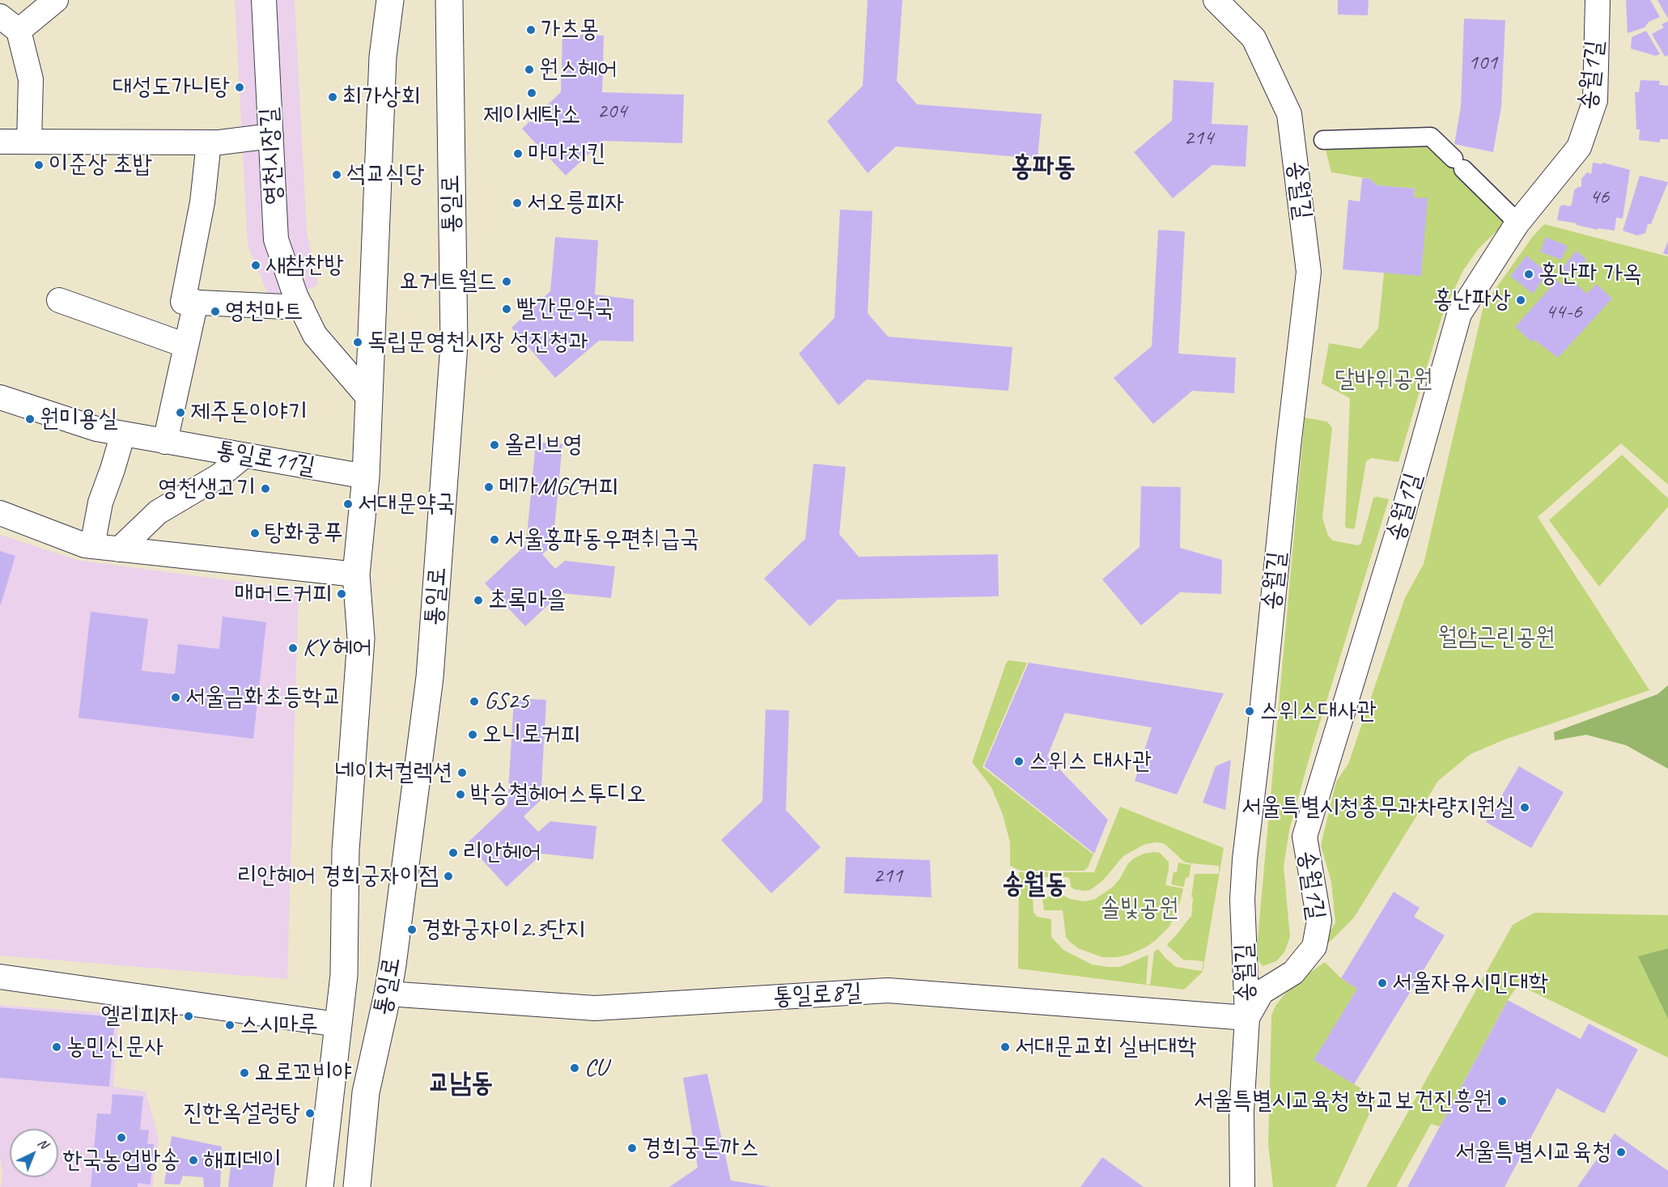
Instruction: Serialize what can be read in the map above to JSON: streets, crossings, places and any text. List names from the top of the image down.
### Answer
{
  "streets": {
    "main road": ["통일로"],
    "street": [
      "송월1길",
      "영천시장길",
      "송월길",
      "통일로11길",
      "통일로8길"
    ]
  },
  "crossings": [
    ["송월1길", "송월길"],
    ["송월1길", "통일로8길"],
    ["영천시장길", "통일로"],
    ["송월길", "통일로8길"],
    ["통일로", "통일로11길"],
    ["통일로", "통일로8길"]
  ],
  "districts": ["홍파동", "송월동", "교남동"],
  "parks": ["달바위공원", "월암근린공원", "솔빛공원"],
  "places": [
    "가츠몽",
    "원스헤어",
    "대성도가니탕",
    "제이세탁소",
    "최가상회",
    "마마치킨",
    "이준상 초밥",
    "석교식당",
    "서오릉피자",
    "새참찬방",
    "홍난파 가옥",
    "요거트월드",
    "홍난파상",
    "빨간문약국",
    "영천마트",
    "독립문영천시장 성진청과",
    "제주돈이야기",
    "원미용실",
    "올리브영",
    "메가MGC커피",
    "영천생고기",
    "서대문약국",
    "탕화쿵푸",
    "서울홍파동우편취급국",
    "매머드커피",
    "초록마을",
    "KY 헤어",
    "서울금화초등학교",
    "GS25",
    "스위스대사관",
    "오니로커피",
    "스위스 대사관",
    "네이처컬렉션",
    "박승철헤어스투디오",
    "서울특별시청총무과차량지원실",
    "리안헤어",
    "리안헤어 경희궁자이점",
    "경화궁자이2.3단지",
    "서울자유시민대학",
    "엘리피자",
    "스시마루",
    "농민신문사",
    "서대문교회 실버대학",
    "CU",
    "요로꼬비야",
    "서울특별시교육청 학교보건진흥원",
    "진한옥설렁탕",
    "한국농업방송",
    "경희궁돈까스",
    "서울특별시교육청",
    "해피데이"
  ],
  "house_numbers": [
    "101",
    "204",
    "214",
    "46",
    "44-6",
    "211"
  ],
  "north": "top right"
}
